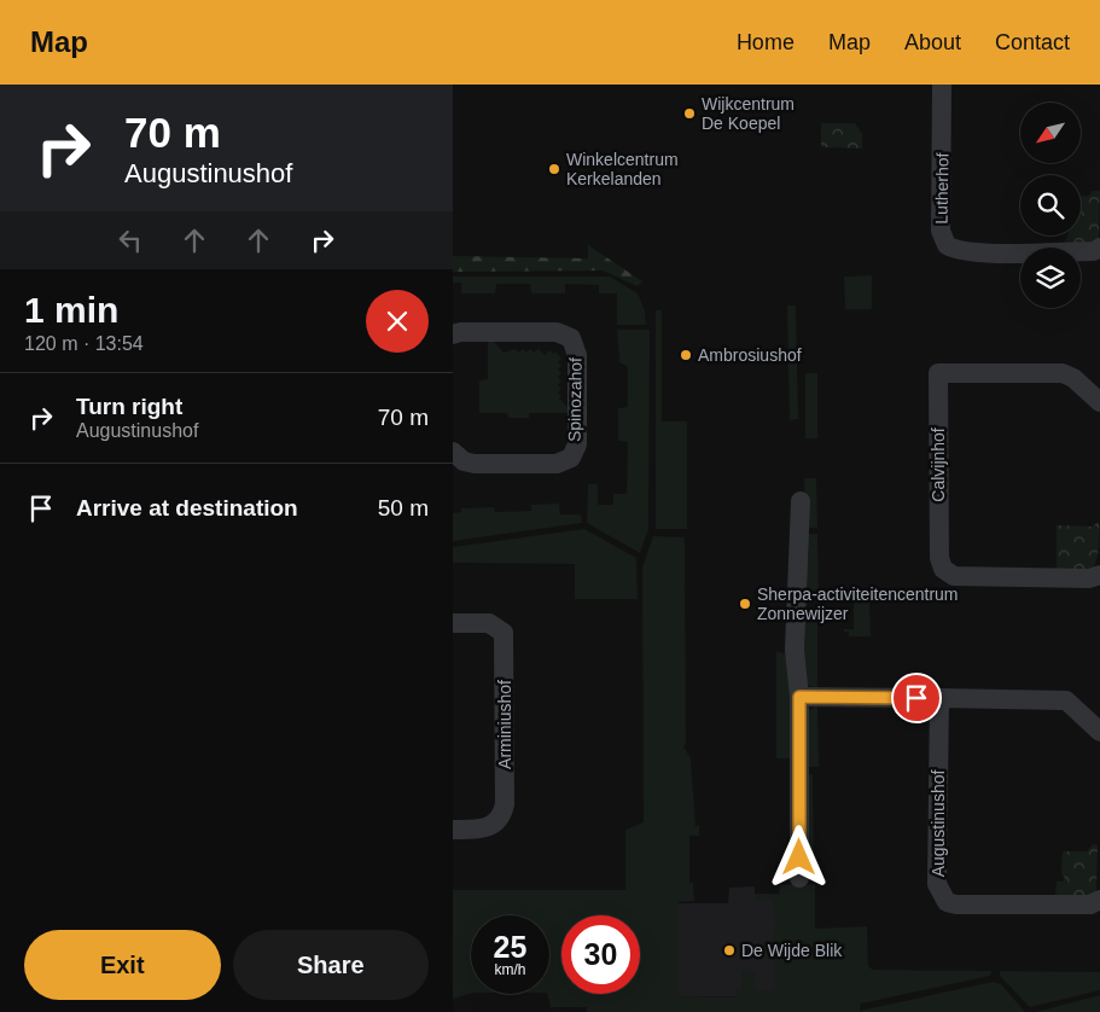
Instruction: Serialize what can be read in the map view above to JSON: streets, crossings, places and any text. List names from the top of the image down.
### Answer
{
  "streets": {
    "street": [
      "Lutherhof",
      "Spinozahof",
      "Calvijnhof",
      "Arminiushof",
      "Augustinushof"
    ]
  },
  "places": [
    "Wijkcentrum De Koepel",
    "Winkelcentrum Kerkelanden",
    "Ambrosiushof",
    "Sherpa-activiteitencentrum Zonnewijzer",
    "De Wijde Blik"
  ],
  "north": "bottom left",
  "page": {
    "header": "Map",
    "nav": [
      "Home",
      "Map",
      "About",
      "Contact"
    ],
    "turn": ["70 m", "Augustinushof"],
    "heading": ["1 min", "120 m · 13:54"],
    "list": [
      {
        "name": "Turn right",
        "note": "Augustinushof",
        "value": "70 m"
      },
      {
        "name": "Arrive at destination",
        "value": "50 m"
      }
    ],
    "speed": "25 km/h",
    "limit": "30",
    "buttons": ["Exit", "Share"]
  }
}
